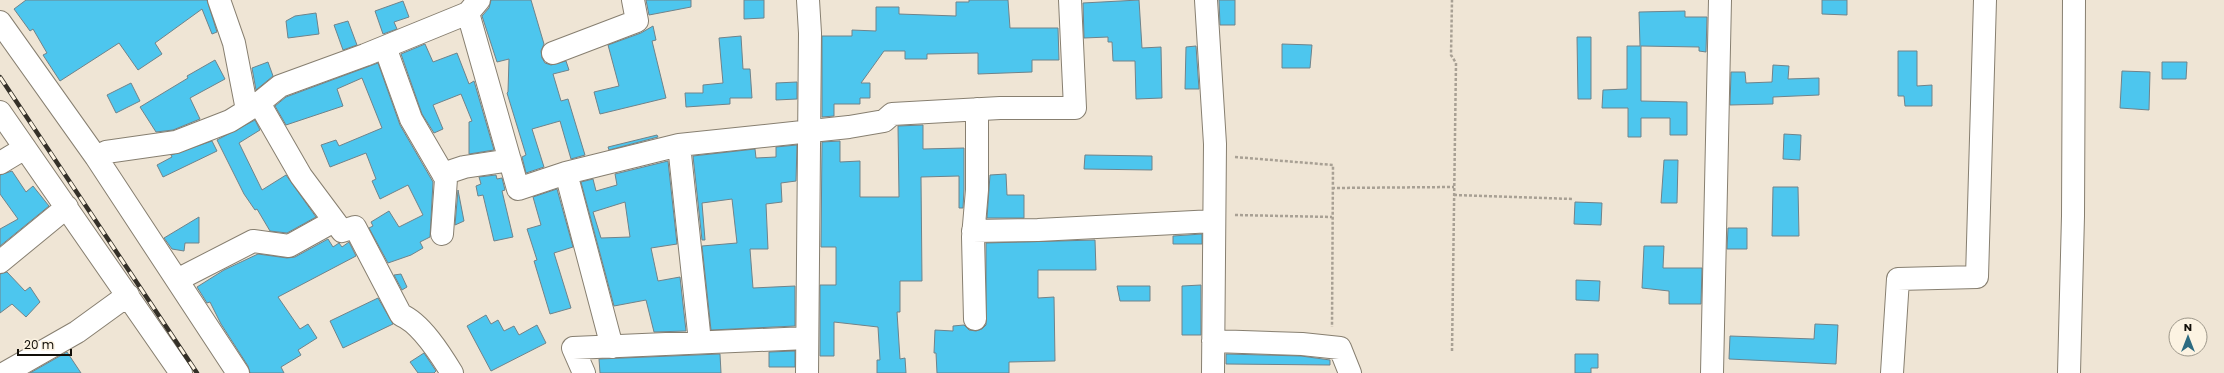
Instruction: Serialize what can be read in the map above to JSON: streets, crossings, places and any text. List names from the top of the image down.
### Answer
{
  "scale_bar": "20 m",
  "north": "top"
}
